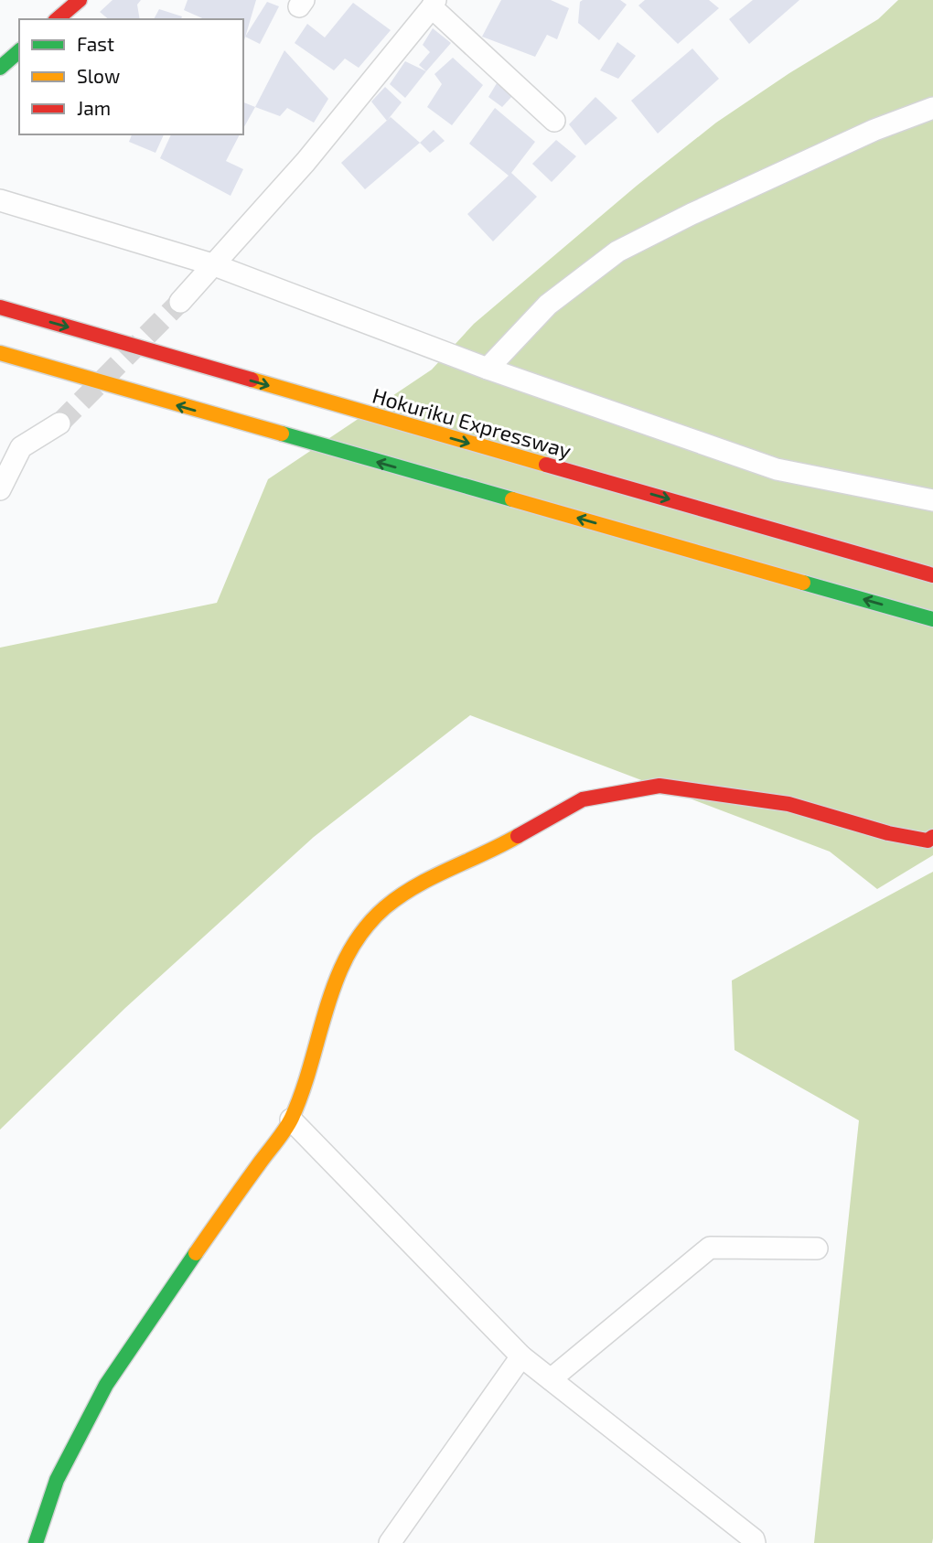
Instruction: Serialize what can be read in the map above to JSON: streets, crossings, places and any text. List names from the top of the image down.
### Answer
{
  "streets": {
    "main road": ["Hokuriku Expressway"]
  },
  "legend": ["Fast", "Slow", "Jam"]
}
